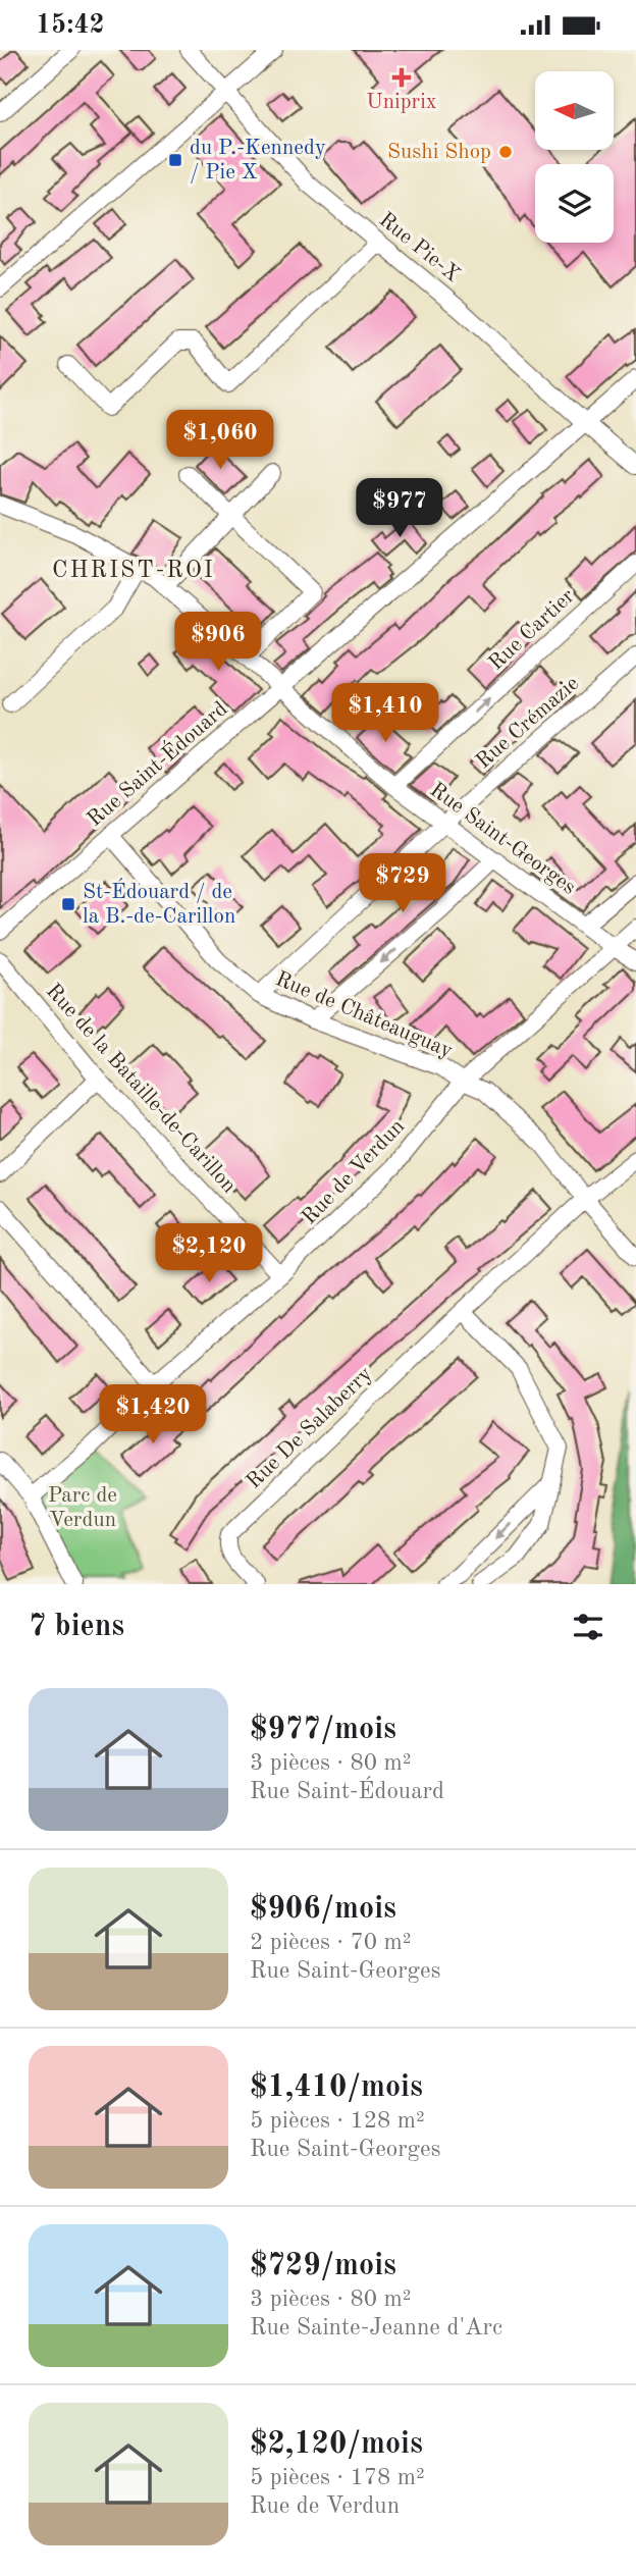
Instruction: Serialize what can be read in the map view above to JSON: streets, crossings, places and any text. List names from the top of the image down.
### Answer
{
  "streets": {
    "street": [
      "Rue Pie-X",
      "Rue Cartier",
      "Rue Crémazie",
      "Rue Saint-Édouard",
      "Rue Saint-Georges",
      "Rue de Châteauguay",
      "Rue de la Bataille-de-Carillon",
      "Rue de Verdun",
      "Rue De Salaberry"
    ]
  },
  "crossings": [
    ["Rue Pie-X", "Rue Saint-Édouard"],
    ["Rue Cartier", "Rue Saint-Georges"],
    ["Rue Crémazie", "Rue Saint-Georges"],
    ["Rue Crémazie", "Rue de Châteauguay"],
    ["Rue Saint-Édouard", "Rue Saint-Georges"],
    ["Rue Saint-Édouard", "Rue de Châteauguay"],
    ["Rue Saint-Georges", "Rue de Verdun"],
    ["Rue de Châteauguay", "Rue de Verdun"],
    ["Rue de Châteauguay", "Rue De Salaberry"],
    ["Rue de la Bataille-de-Carillon", "Rue de Verdun"]
  ],
  "one_way": ["Rue Cartier"],
  "districts": ["CHRIST-ROI"],
  "parks": ["Parc de Verdun"],
  "places": {
    "health": ["Uniprix"],
    "other": ["Sushi Shop"],
    "transit": ["du P.-Kennedy / Pie X", "St-Édouard / de la B.-de-Carillon"]
  },
  "north": "left",
  "page": {
    "status": "15:42",
    "price": [
      "$1,060",
      "$977",
      "$906",
      "$1,410",
      "$729",
      "$2,120",
      "$1,420"
    ],
    "heading": "7 biens",
    "list": [
      {
        "name": "$977/mois",
        "note": "3 pièces · 80 m² · Rue Saint-Édouard"
      },
      {
        "name": "$906/mois",
        "note": "2 pièces · 70 m² · Rue Saint-Georges"
      },
      {
        "name": "$1,410/mois",
        "note": "5 pièces · 128 m² · Rue Saint-Georges"
      },
      {
        "name": "$729/mois",
        "note": "3 pièces · 80 m² · Rue Sainte-Jeanne d'Arc"
      },
      {
        "name": "$2,120/mois",
        "note": "5 pièces · 178 m² · Rue de Verdun"
      }
    ]
  }
}
